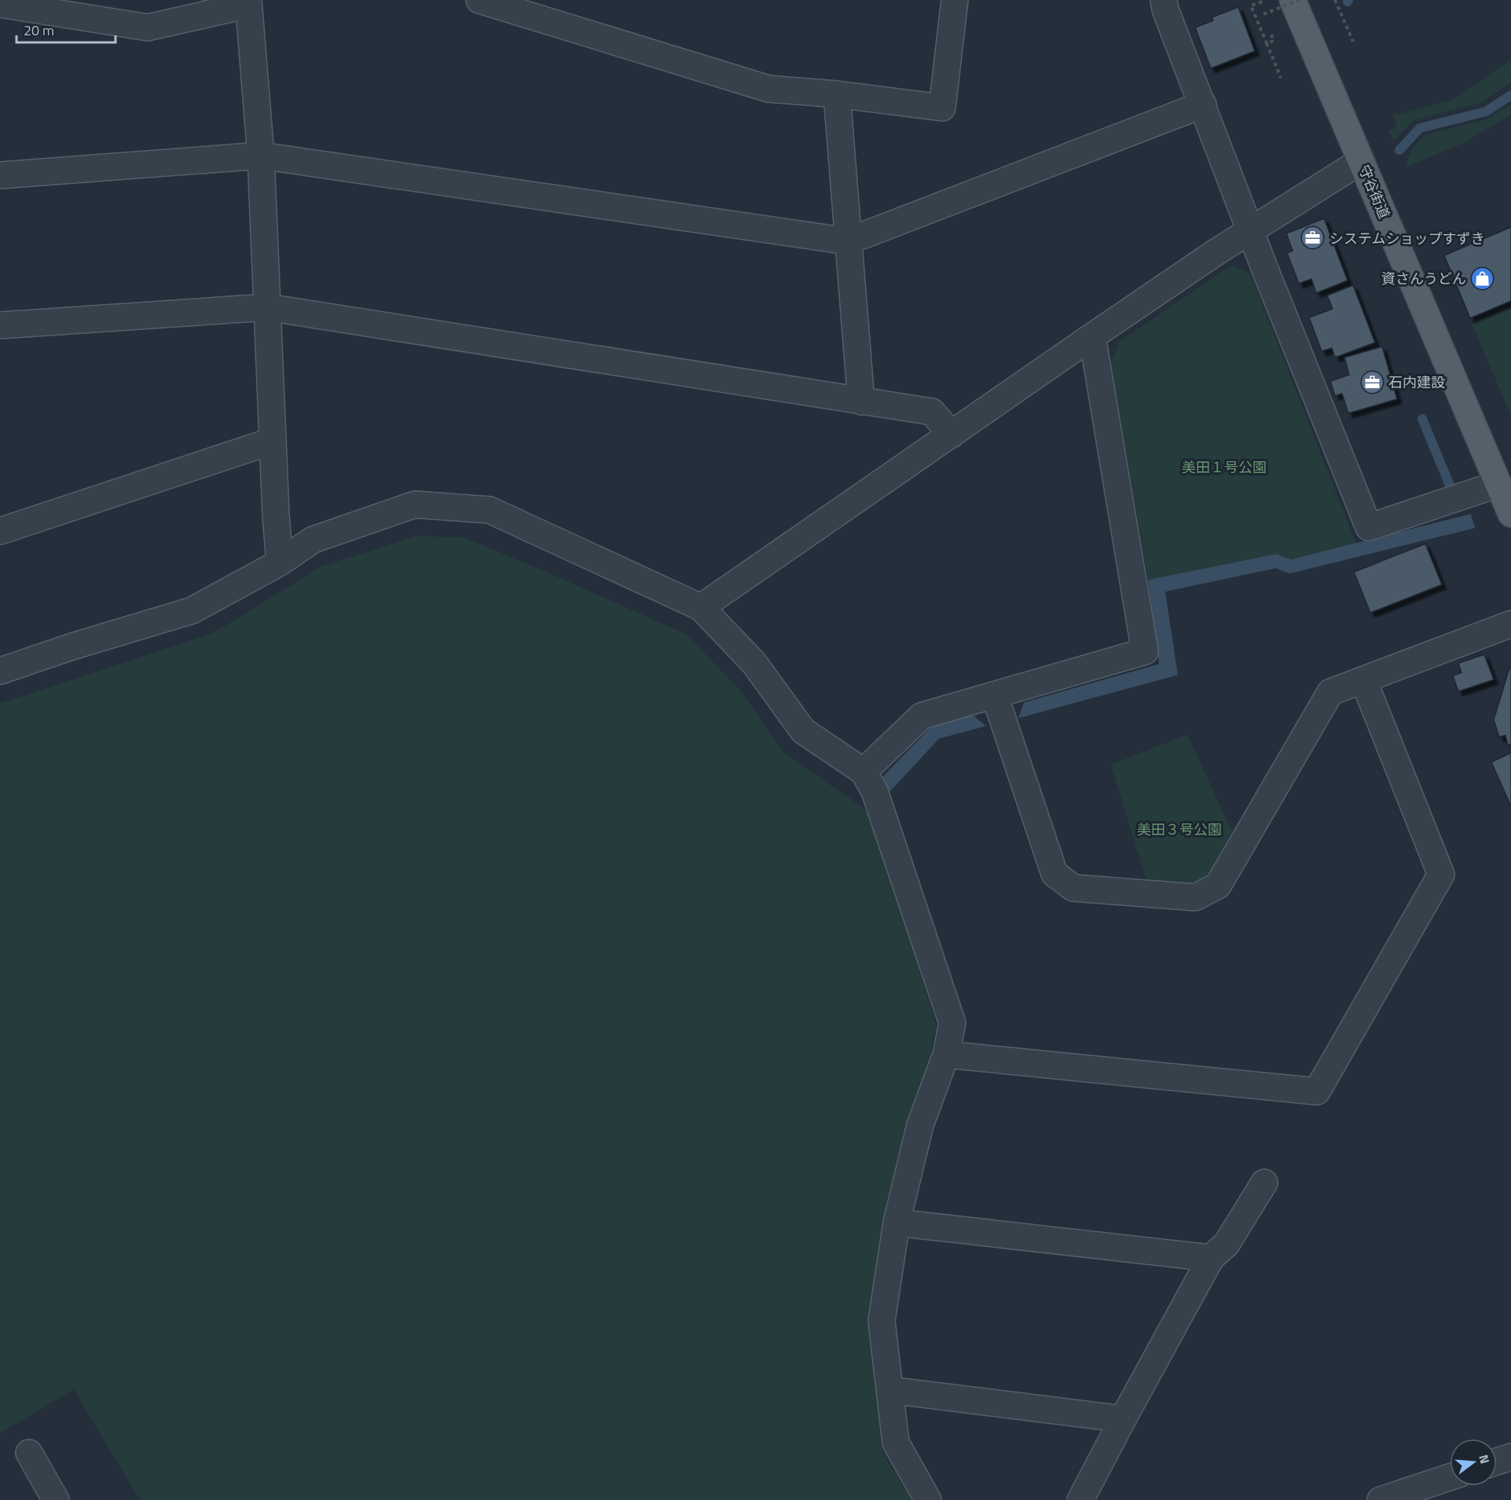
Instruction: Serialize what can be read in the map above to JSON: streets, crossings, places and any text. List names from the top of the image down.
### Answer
{
  "streets": {
    "main road": ["守谷街道"]
  },
  "parks": ["美田１号公園", "美田３号公園"],
  "places": {
    "office": ["システムショップすずき", "石内建設"],
    "shop": ["資さんうどん"]
  },
  "scale_bar": "20 m",
  "north": "right"
}
